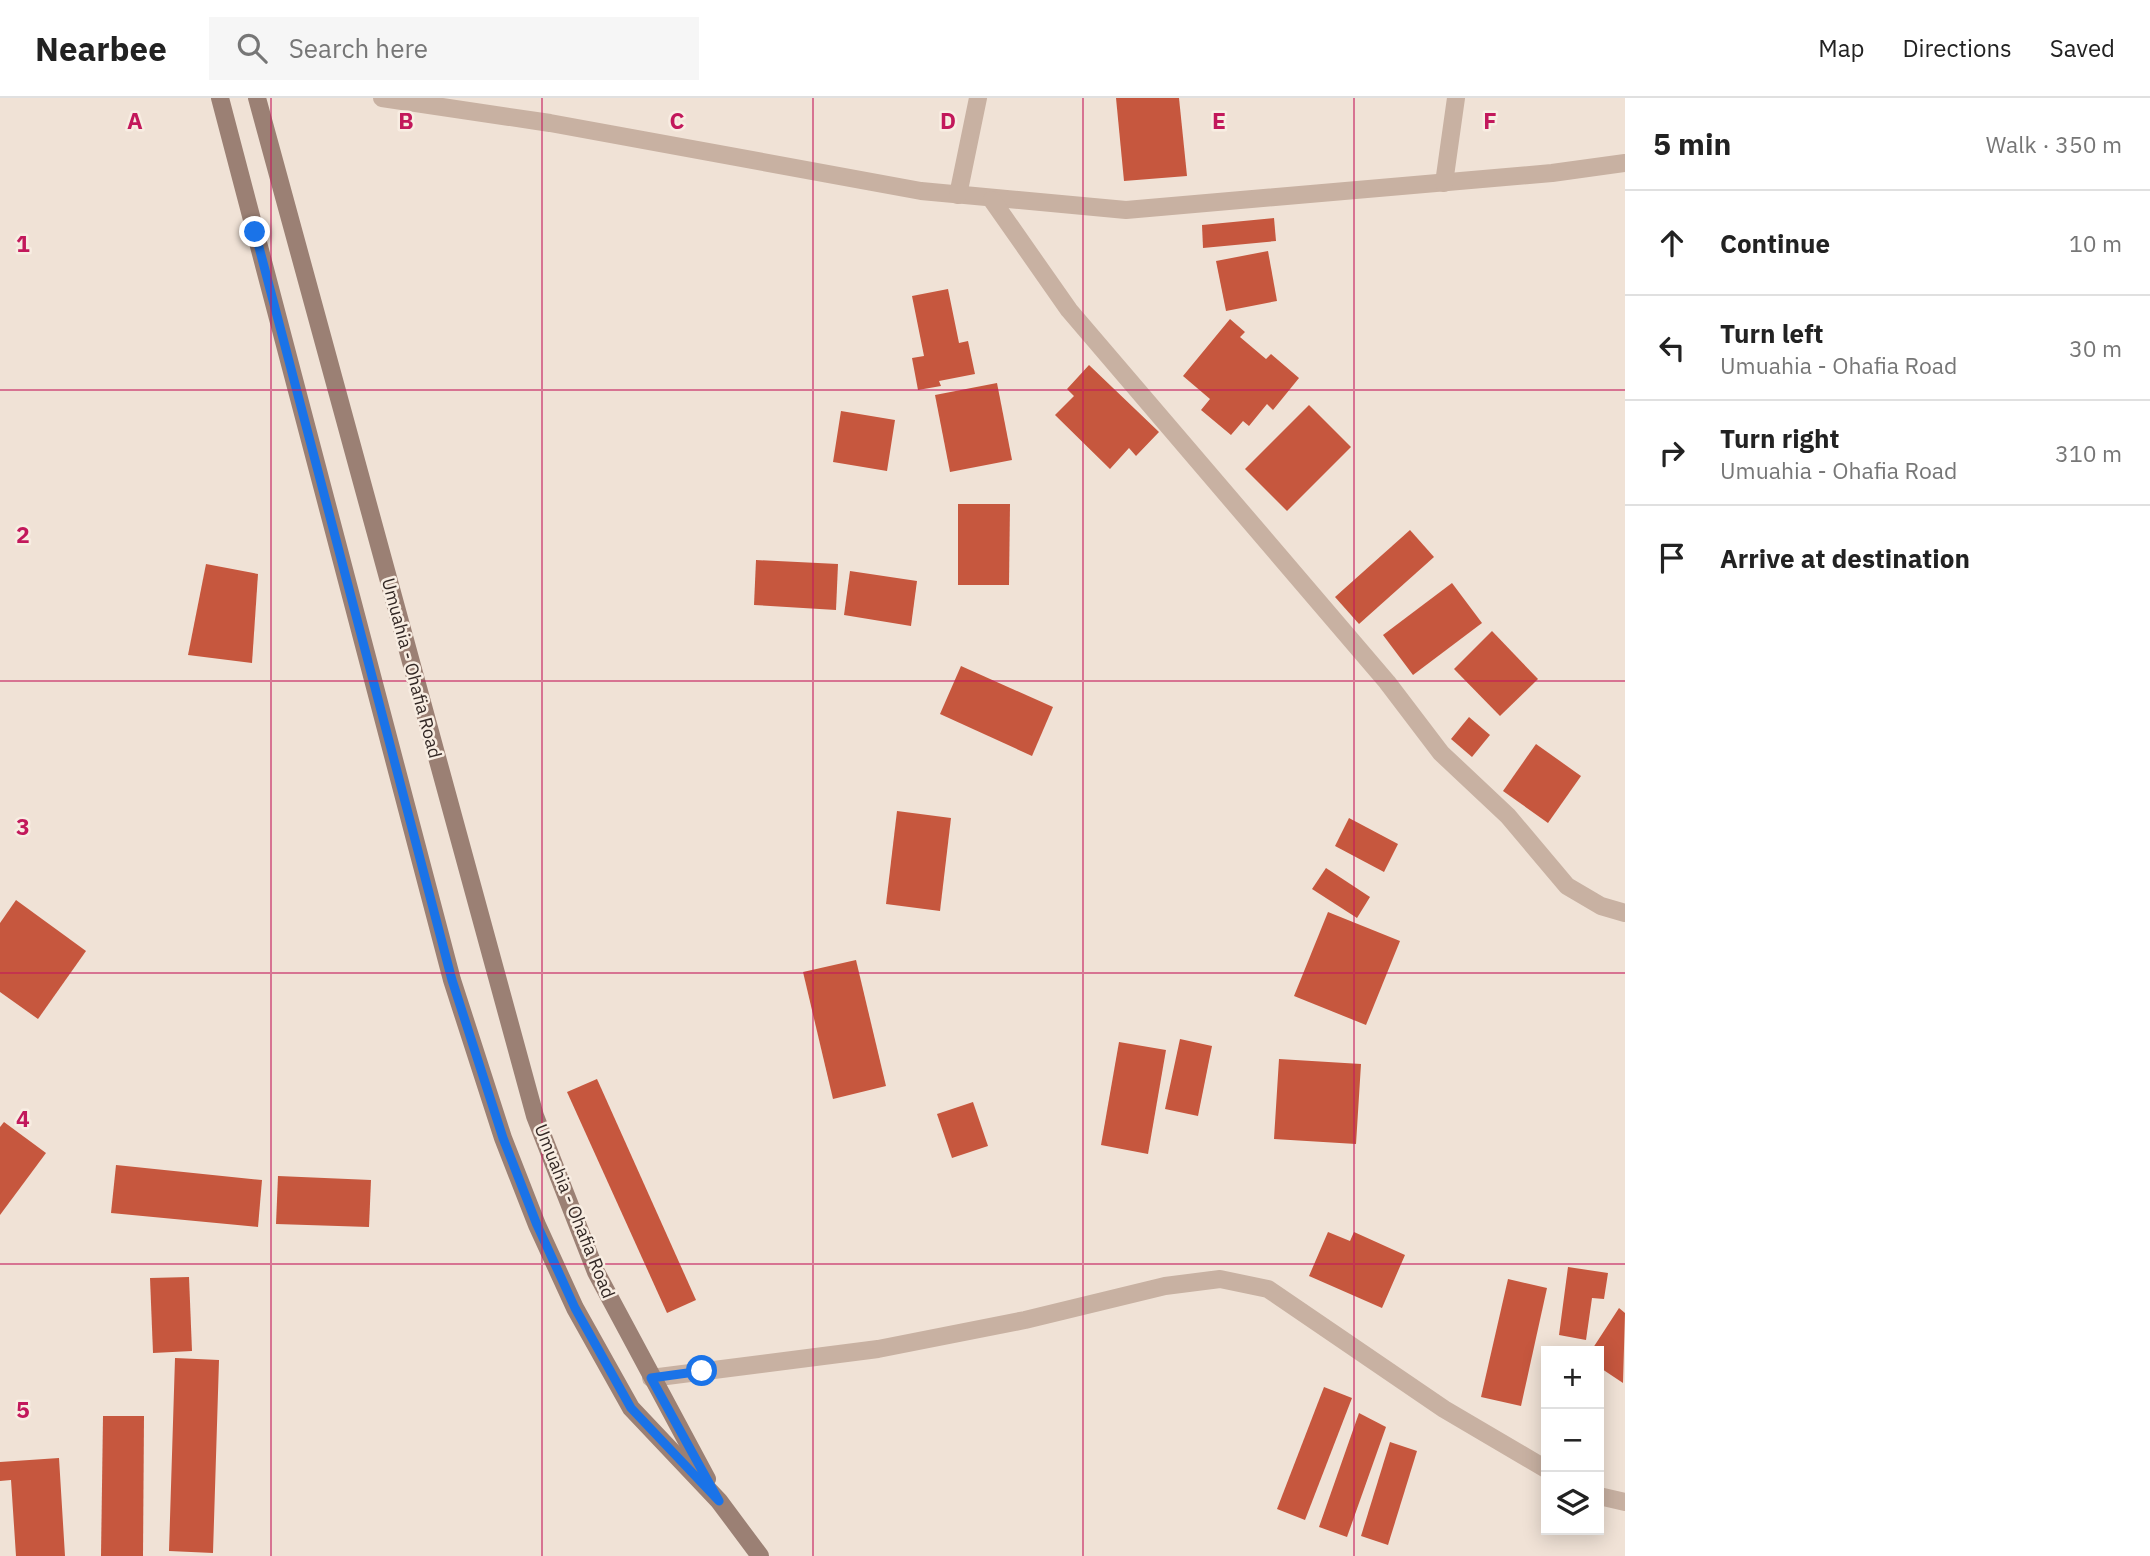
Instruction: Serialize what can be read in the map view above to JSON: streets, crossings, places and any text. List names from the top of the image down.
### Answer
{
  "streets": {
    "main road": ["Umuahia - Ohafia Road"]
  },
  "page": {
    "header": "Nearbee",
    "search": "Search here",
    "nav": ["Map", "Directions", "Saved"],
    "heading": ["5 min", "Walk · 350 m"],
    "list": [
      ["Continue", "10 m"],
      ["Turn left", "Umuahia - Ohafia Road", "30 m"],
      ["Turn right", "Umuahia - Ohafia Road", "310 m"],
      "Arrive at destination"
    ],
    "map_buttons": ["+", "−"]
  },
  "grid": {
    "columns": [
      "A",
      "B",
      "C",
      "D",
      "E",
      "F"
    ],
    "rows": [
      "1",
      "2",
      "3",
      "4",
      "5"
    ]
  }
}
